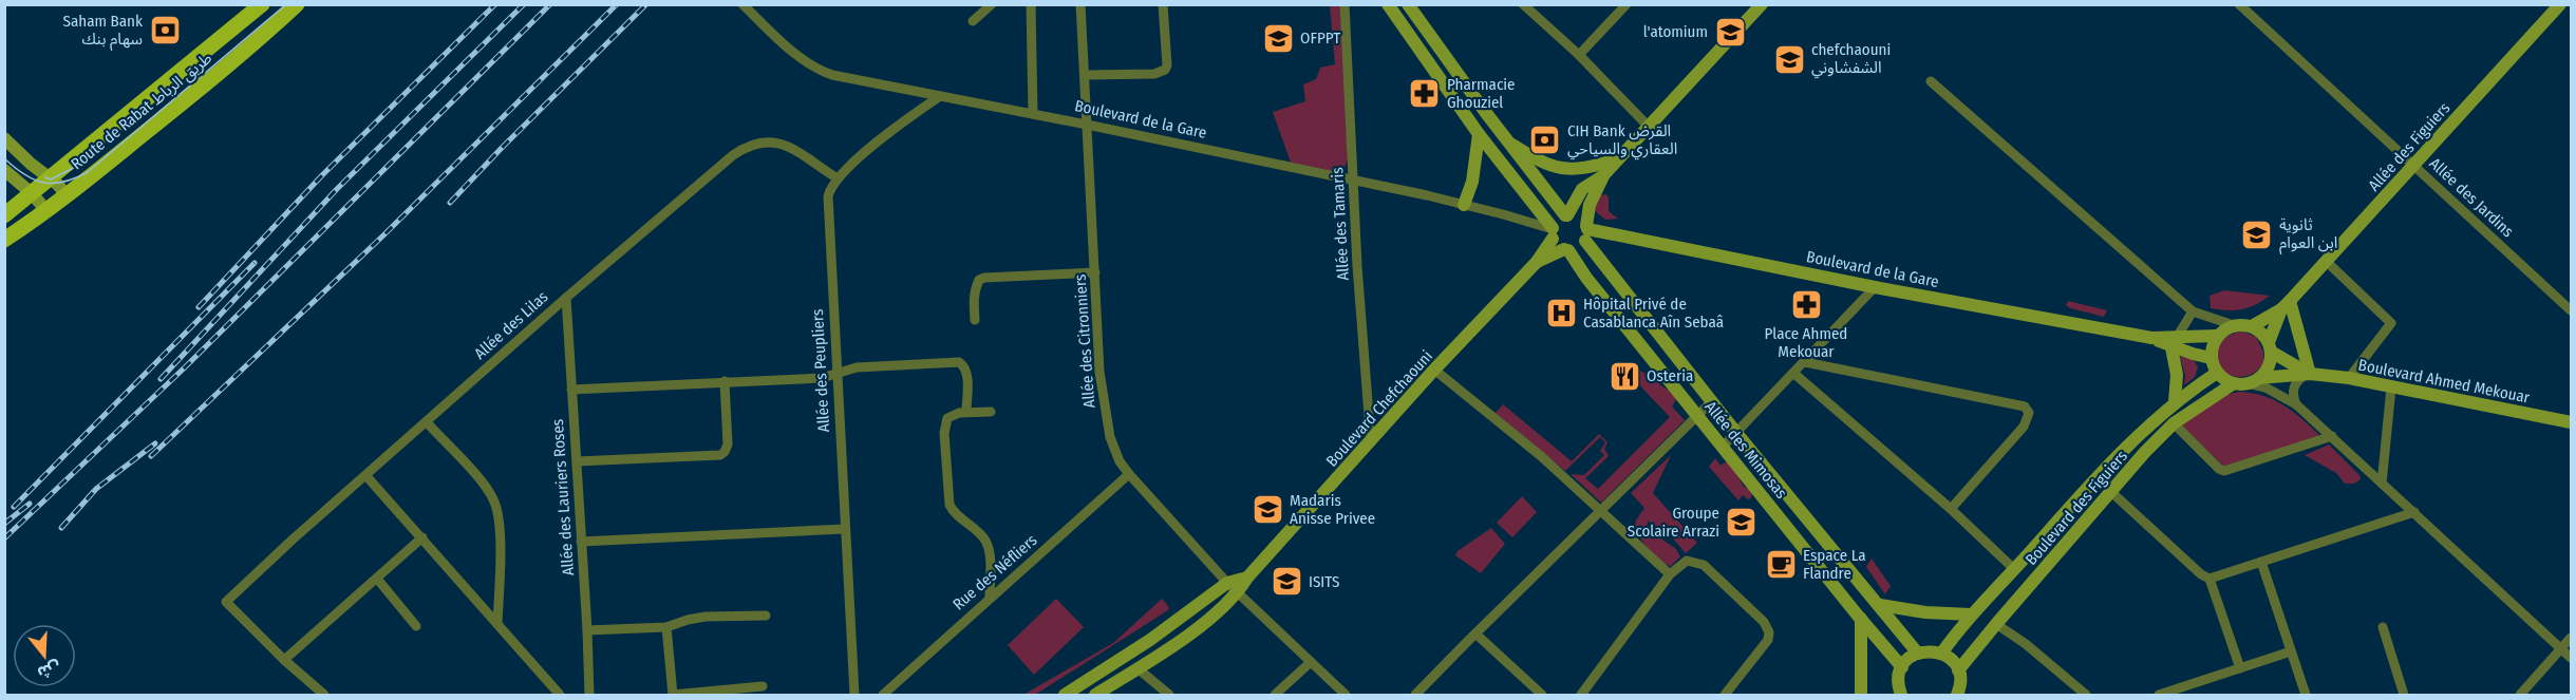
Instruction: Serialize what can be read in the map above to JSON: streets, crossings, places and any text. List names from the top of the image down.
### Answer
{
  "streets": {
    "main road": ["Route de Rabat طريق الرباط"],
    "street": [
      "Boulevard de la Gare",
      "Allée des Figuiers",
      "Allée des Jardins",
      "Allée des Tamaris",
      "Allée des Lilas",
      "Allée des Citronniers",
      "Allée des Peupliers",
      "Boulevard Ahmed Mekouar",
      "Boulevard Chefchaouni",
      "Allée des Mimosas",
      "Allée des Lauriers Roses",
      "Boulevard des Figuiers",
      "Rue des Néfliers"
    ]
  },
  "crossings": [
    ["Boulevard de la Gare", "Allée des Figuiers"],
    ["Boulevard de la Gare", "Allée des Tamaris"],
    ["Boulevard de la Gare", "Allée des Citronniers"],
    ["Boulevard de la Gare", "Boulevard Ahmed Mekouar"],
    ["Boulevard de la Gare", "Boulevard Chefchaouni"],
    ["Boulevard de la Gare", "Allée des Mimosas"],
    ["Boulevard de la Gare", "Boulevard des Figuiers"],
    ["Allée des Figuiers", "Allée des Jardins"],
    ["Allée des Figuiers", "Boulevard Ahmed Mekouar"],
    ["Allée des Figuiers", "Boulevard des Figuiers"],
    ["Allée des Tamaris", "Boulevard Chefchaouni"],
    ["Allée des Lilas", "Allée des Peupliers"],
    ["Allée des Lilas", "Allée des Lauriers Roses"],
    ["Allée des Citronniers", "Boulevard Chefchaouni"],
    ["Allée des Citronniers", "Rue des Néfliers"],
    ["Boulevard Ahmed Mekouar", "Boulevard des Figuiers"],
    ["Boulevard Chefchaouni", "Allée des Mimosas"]
  ],
  "places": {
    "bank": ["Saham Bank سهام بنك", "CIH Bank القرض العقاري والسياحي"],
    "school or university": [
      "l'atomium",
      "OFPPT",
      "chefchaouni الشفشاوني",
      "ثانوية ابن العوام",
      "Madaris Anisse Privee",
      "Groupe Scolaire Arrazi",
      "ISITS"
    ],
    "pharmacy": ["Pharmacie Ghouziel", "Place Ahmed Mekouar"],
    "hospital": ["Hôpital Privé de Casablanca Aîn Sebaâ"],
    "restaurant": ["Osteria"],
    "cafe": ["Espace La Flandre"]
  },
  "north": "bottom"
}
